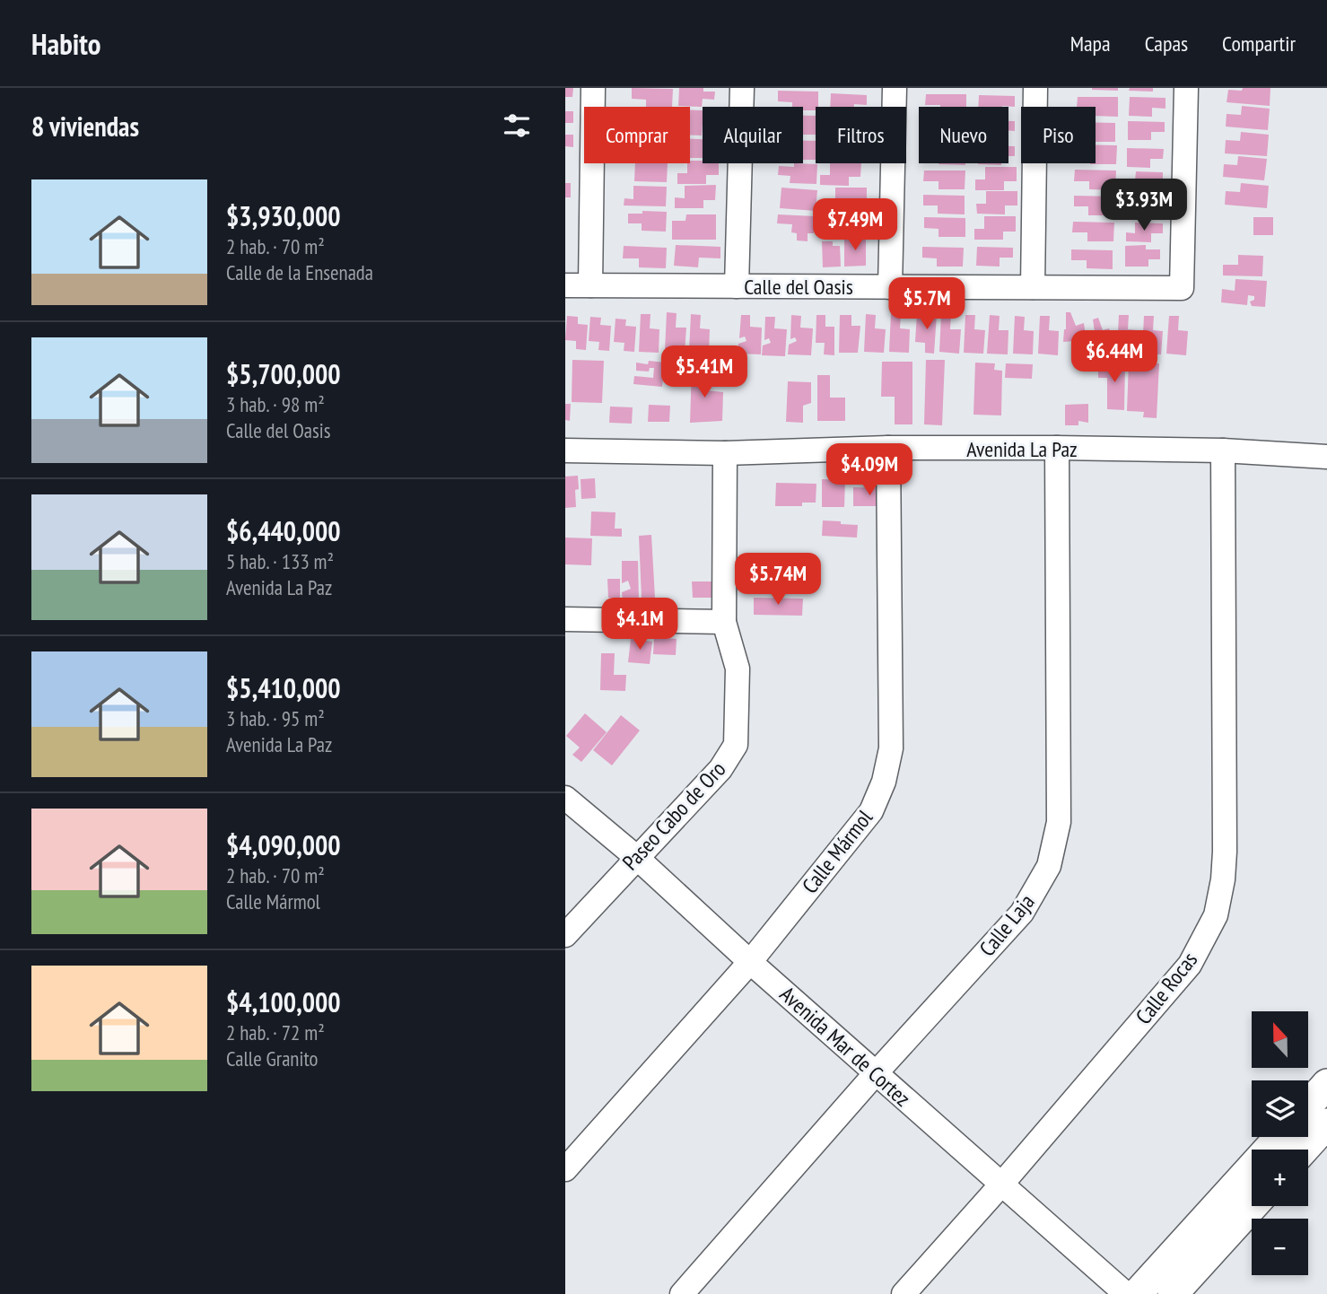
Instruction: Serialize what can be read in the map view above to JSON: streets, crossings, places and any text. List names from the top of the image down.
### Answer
{
  "streets": {
    "street": [
      "Calle del Oasis",
      "Avenida La Paz",
      "Paseo Cabo de Oro",
      "Calle Mármol",
      "Calle Laja",
      "Calle Rocas",
      "Avenida Mar de Cortez"
    ]
  },
  "crossings": [
    ["Avenida La Paz", "Paseo Cabo de Oro"],
    ["Avenida La Paz", "Calle Mármol"],
    ["Avenida La Paz", "Calle Laja"],
    ["Avenida La Paz", "Calle Rocas"],
    ["Paseo Cabo de Oro", "Avenida Mar de Cortez"],
    ["Calle Mármol", "Avenida Mar de Cortez"],
    ["Calle Laja", "Avenida Mar de Cortez"],
    ["Calle Rocas", "Avenida Mar de Cortez"]
  ],
  "north": "top",
  "page": {
    "header": "Habito",
    "nav": ["Mapa", "Capas", "Compartir"],
    "heading": "8 viviendas",
    "chip": [
      "Comprar",
      "Alquilar",
      "Filtros",
      "Nuevo",
      "Piso"
    ],
    "list": [
      {
        "name": "$3,930,000",
        "note": "2 hab. · 70 m² · Calle de la Ensenada"
      },
      {
        "name": "$5,700,000",
        "note": "3 hab. · 98 m² · Calle del Oasis"
      },
      {
        "name": "$6,440,000",
        "note": "5 hab. · 133 m² · Avenida La Paz"
      },
      {
        "name": "$5,410,000",
        "note": "3 hab. · 95 m² · Avenida La Paz"
      },
      {
        "name": "$4,090,000",
        "note": "2 hab. · 70 m² · Calle Mármol"
      },
      {
        "name": "$4,100,000",
        "note": "2 hab. · 72 m² · Calle Granito"
      }
    ],
    "price": [
      "$3.93M",
      "$7.49M",
      "$5.7M",
      "$6.44M",
      "$5.41M",
      "$4.09M",
      "$5.74M",
      "$4.1M"
    ],
    "map_buttons": ["+", "−"]
  }
}
